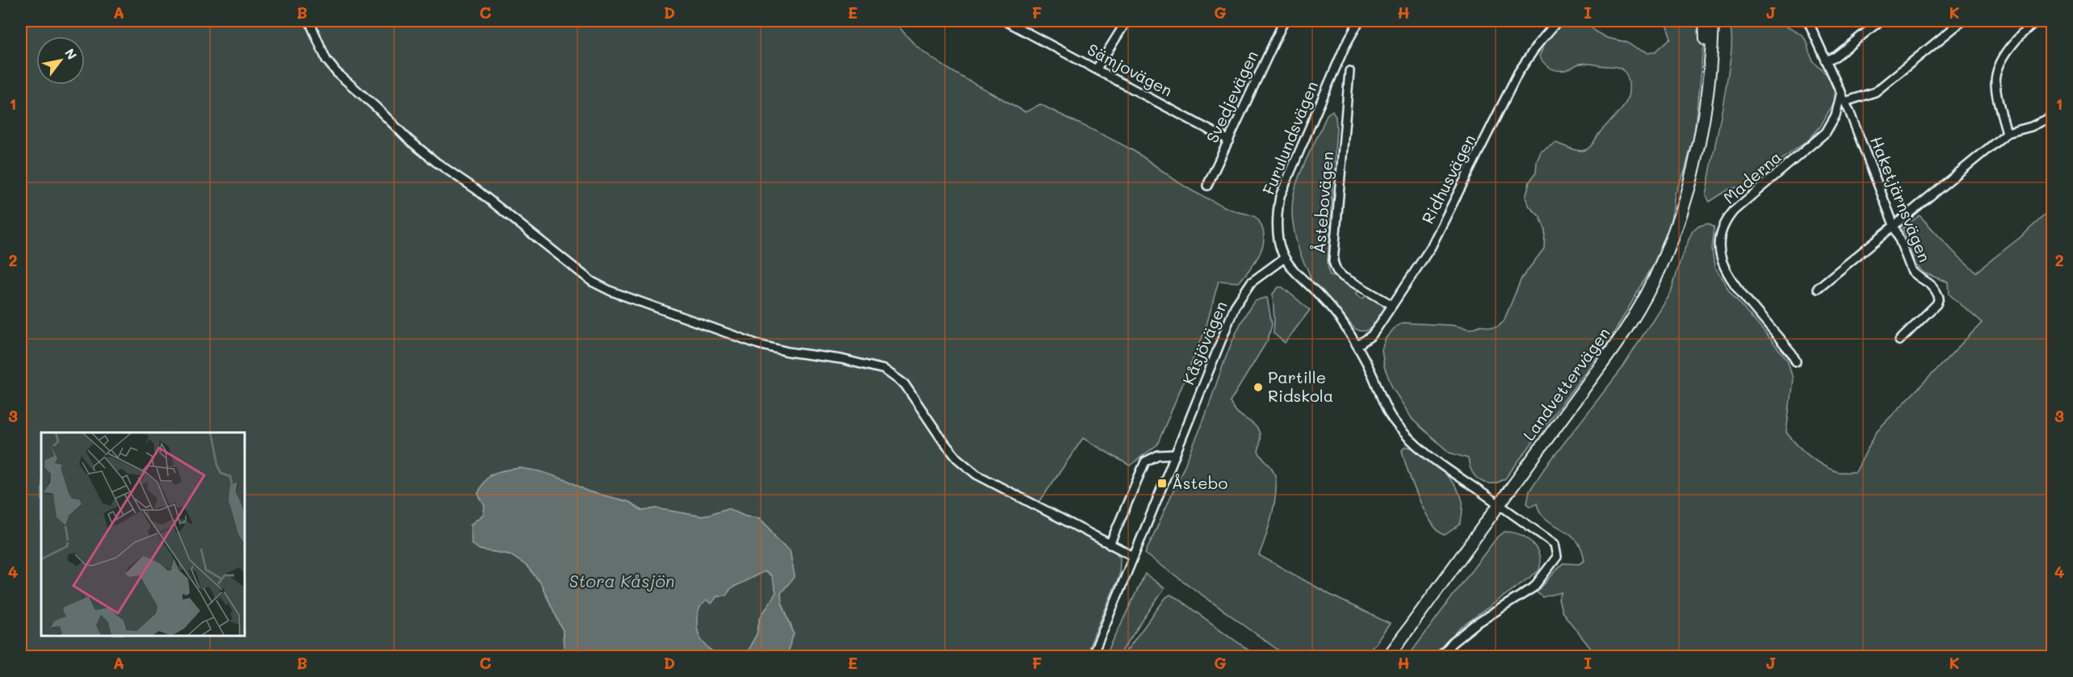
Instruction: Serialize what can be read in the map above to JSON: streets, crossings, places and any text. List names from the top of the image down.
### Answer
{
  "streets": {
    "street": [
      "Sämjovägen",
      "Svedjevägen",
      "Furulundsvägen",
      "Maderna",
      "Ridhusvägen",
      "Haketjärnsvägen",
      "Åstebovägen",
      "Kåsjövägen",
      "Landvettervägen"
    ]
  },
  "crossings": [
    ["Sämjovägen", "Svedjevägen"],
    ["Furulundsvägen", "Ridhusvägen"],
    ["Furulundsvägen", "Kåsjövägen"],
    ["Furulundsvägen", "Landvettervägen"],
    ["Maderna", "Haketjärnsvägen"],
    ["Ridhusvägen", "Åstebovägen"]
  ],
  "water": ["Stora Kåsjön"],
  "places": {
    "other": ["Partille Ridskola"],
    "transit": ["Åstebo"]
  },
  "north": "top right",
  "grid": {
    "columns": [
      "A",
      "B",
      "C",
      "D",
      "E",
      "F",
      "G",
      "H",
      "I",
      "J",
      "K"
    ],
    "rows": [
      "1",
      "2",
      "3",
      "4"
    ]
  }
}
